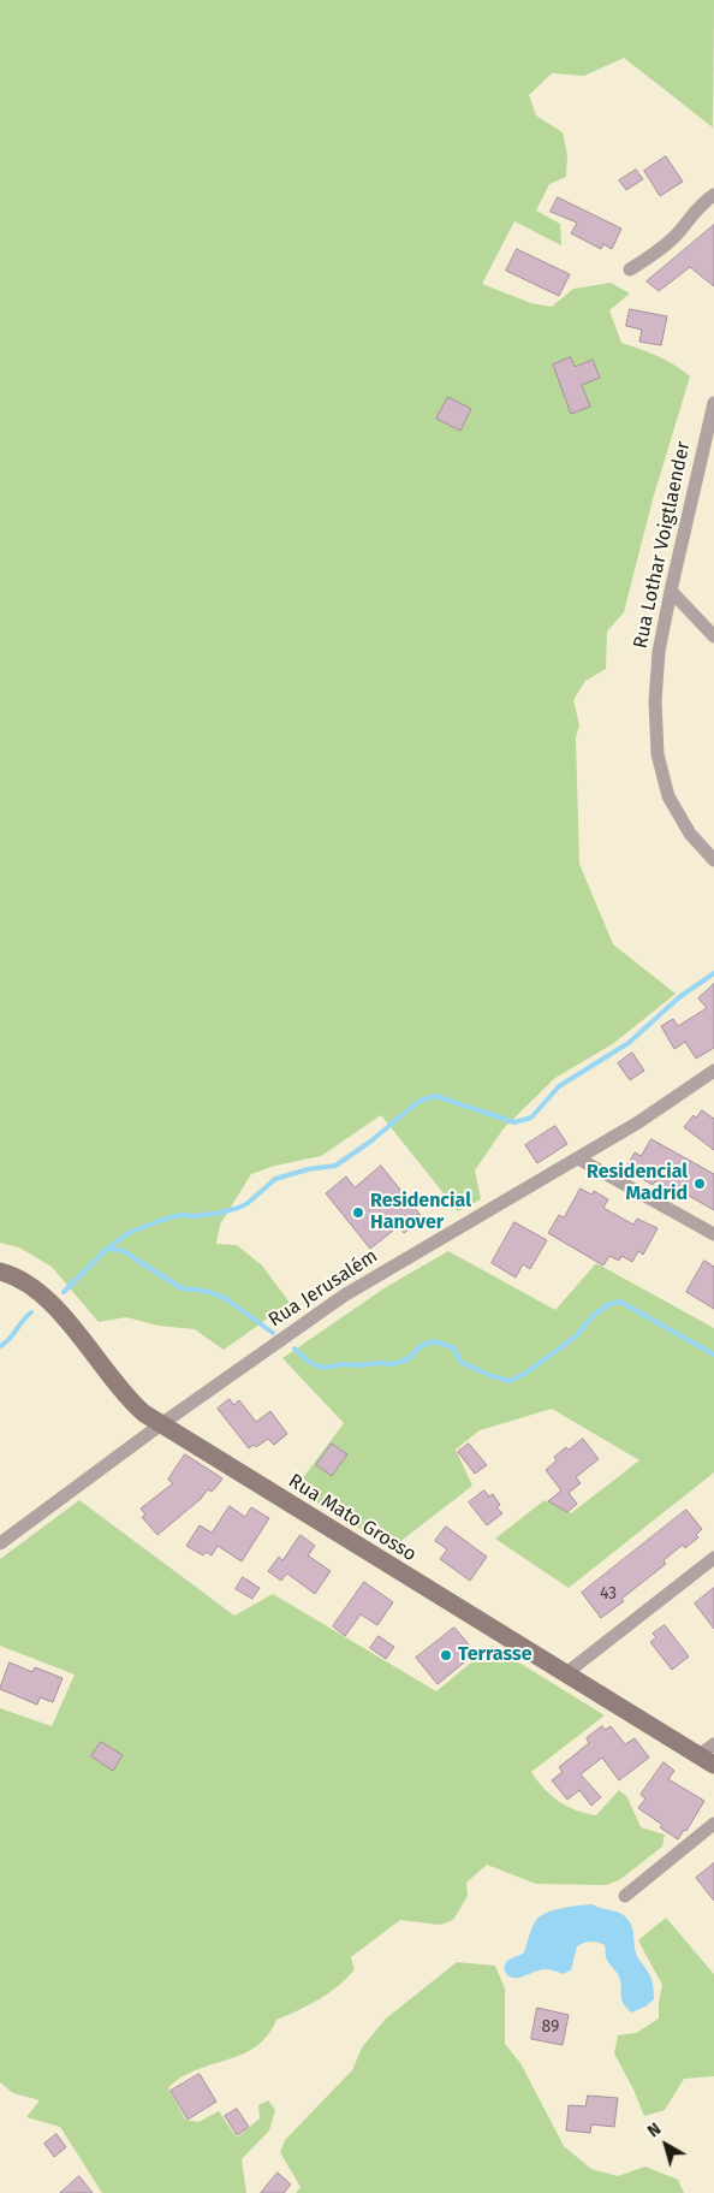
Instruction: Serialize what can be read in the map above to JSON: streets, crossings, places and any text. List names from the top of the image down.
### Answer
{
  "streets": {
    "street": ["Rua Lothar Voigtlaender", "Rua Jerusalém", "Rua Mato Grosso"]
  },
  "crossings": [
    ["Rua Jerusalém", "Rua Mato Grosso"]
  ],
  "places": ["Residencial Madrid", "Residencial Hanover", "Terrasse"],
  "house_numbers": ["43", "89"],
  "north": "top left"
}
